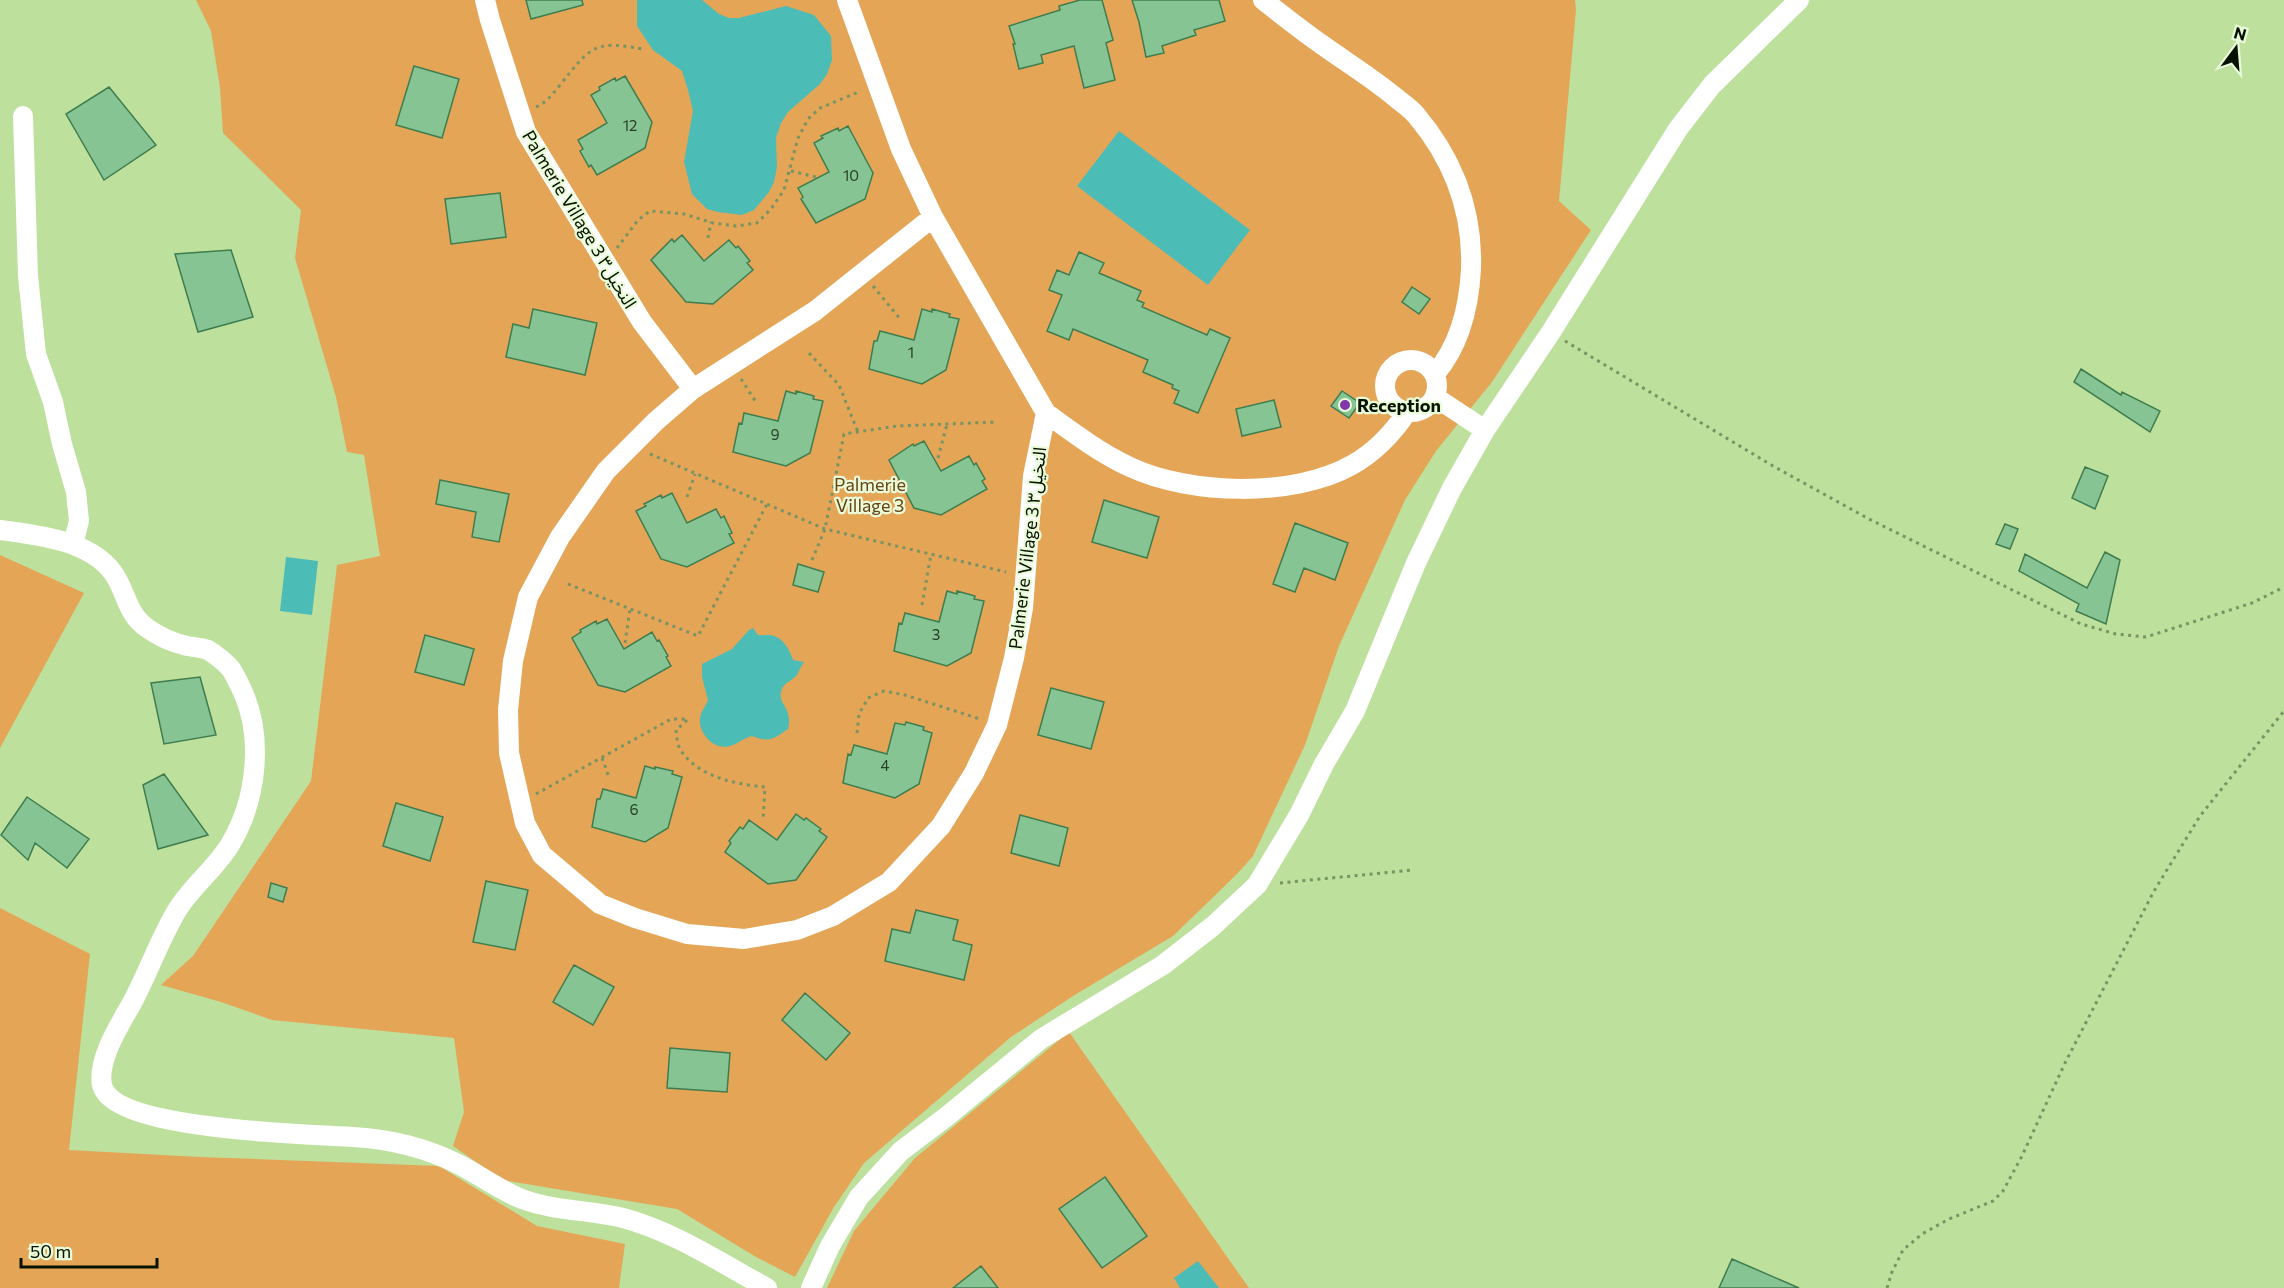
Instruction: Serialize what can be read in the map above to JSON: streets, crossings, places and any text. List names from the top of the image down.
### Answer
{
  "streets": {
    "street": ["Palmerie Village 3 النخيل٣"]
  },
  "parks": ["Palmerie Village 3"],
  "places": ["Reception"],
  "house_numbers": [
    "12",
    "10",
    "1",
    "9",
    "3",
    "4",
    "6"
  ],
  "scale_bar": "50 m",
  "north": "top"
}
